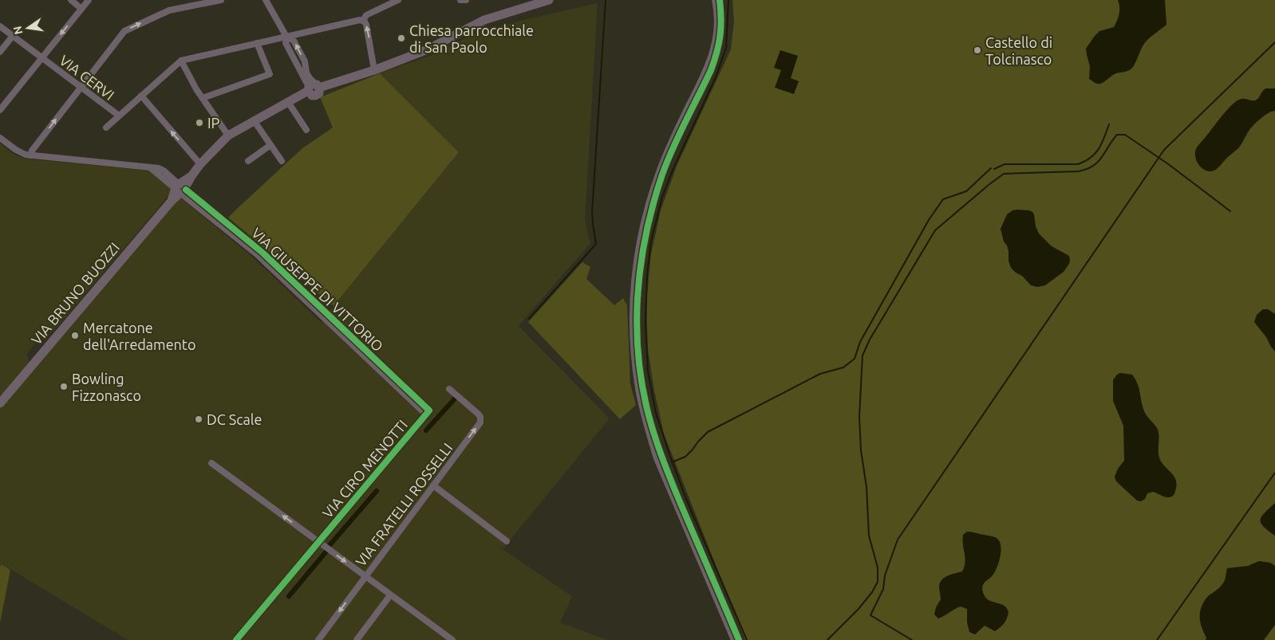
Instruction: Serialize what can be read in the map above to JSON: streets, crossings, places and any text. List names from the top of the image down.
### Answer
{
  "streets": {
    "main road": ["VIA BRUNO BUOZZI"],
    "street": [
      "VIA CERVI",
      "VIA GIUSEPPE DI VITTORIO",
      "VIA CIRO MENOTTI",
      "VIA FRATELLI ROSSELLI"
    ]
  },
  "crossings": [
    ["VIA GIUSEPPE DI VITTORIO", "VIA BRUNO BUOZZI"],
    ["VIA GIUSEPPE DI VITTORIO", "VIA CIRO MENOTTI"]
  ],
  "places": [
    "Chiesa parrocchiale di San Paolo",
    "Castello di Tolcinasco",
    "IP",
    "Mercatone dell'Arredamento",
    "Bowling Fizzonasco",
    "DC Scale"
  ],
  "north": "left"
}
